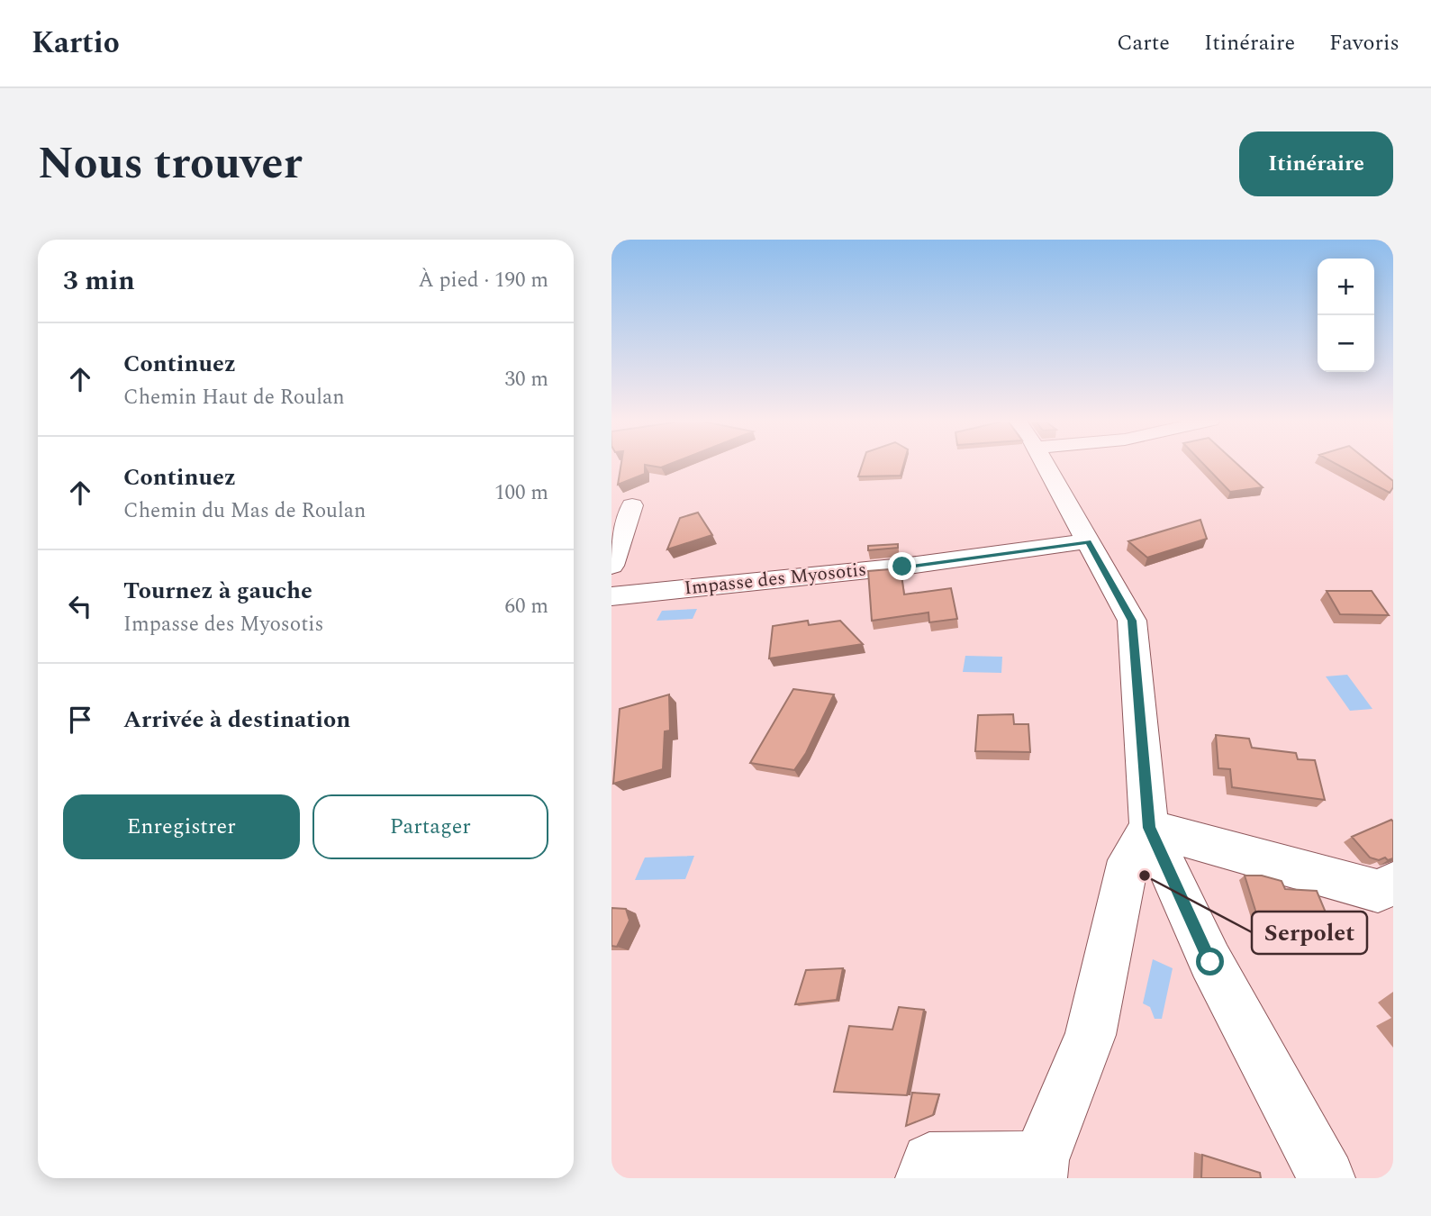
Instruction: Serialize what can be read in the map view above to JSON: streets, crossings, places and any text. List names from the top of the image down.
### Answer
{
  "streets": {
    "street": ["Impasse des Myosotis"]
  },
  "places": ["Serpolet"],
  "page": {
    "header": "Kartio",
    "nav": ["Carte", "Itinéraire", "Favoris"],
    "title": "Nous trouver",
    "buttons": [
      "Itinéraire",
      ["Enregistrer", "Partager"]
    ],
    "heading": ["3 min", "À pied · 190 m"],
    "map_buttons": ["+", "−"],
    "list": [
      ["Continuez", "Chemin Haut de Roulan", "30 m"],
      ["Continuez", "Chemin du Mas de Roulan", "100 m"],
      ["Tournez à gauche", "Impasse des Myosotis", "60 m"],
      "Arrivée à destination"
    ]
  }
}
